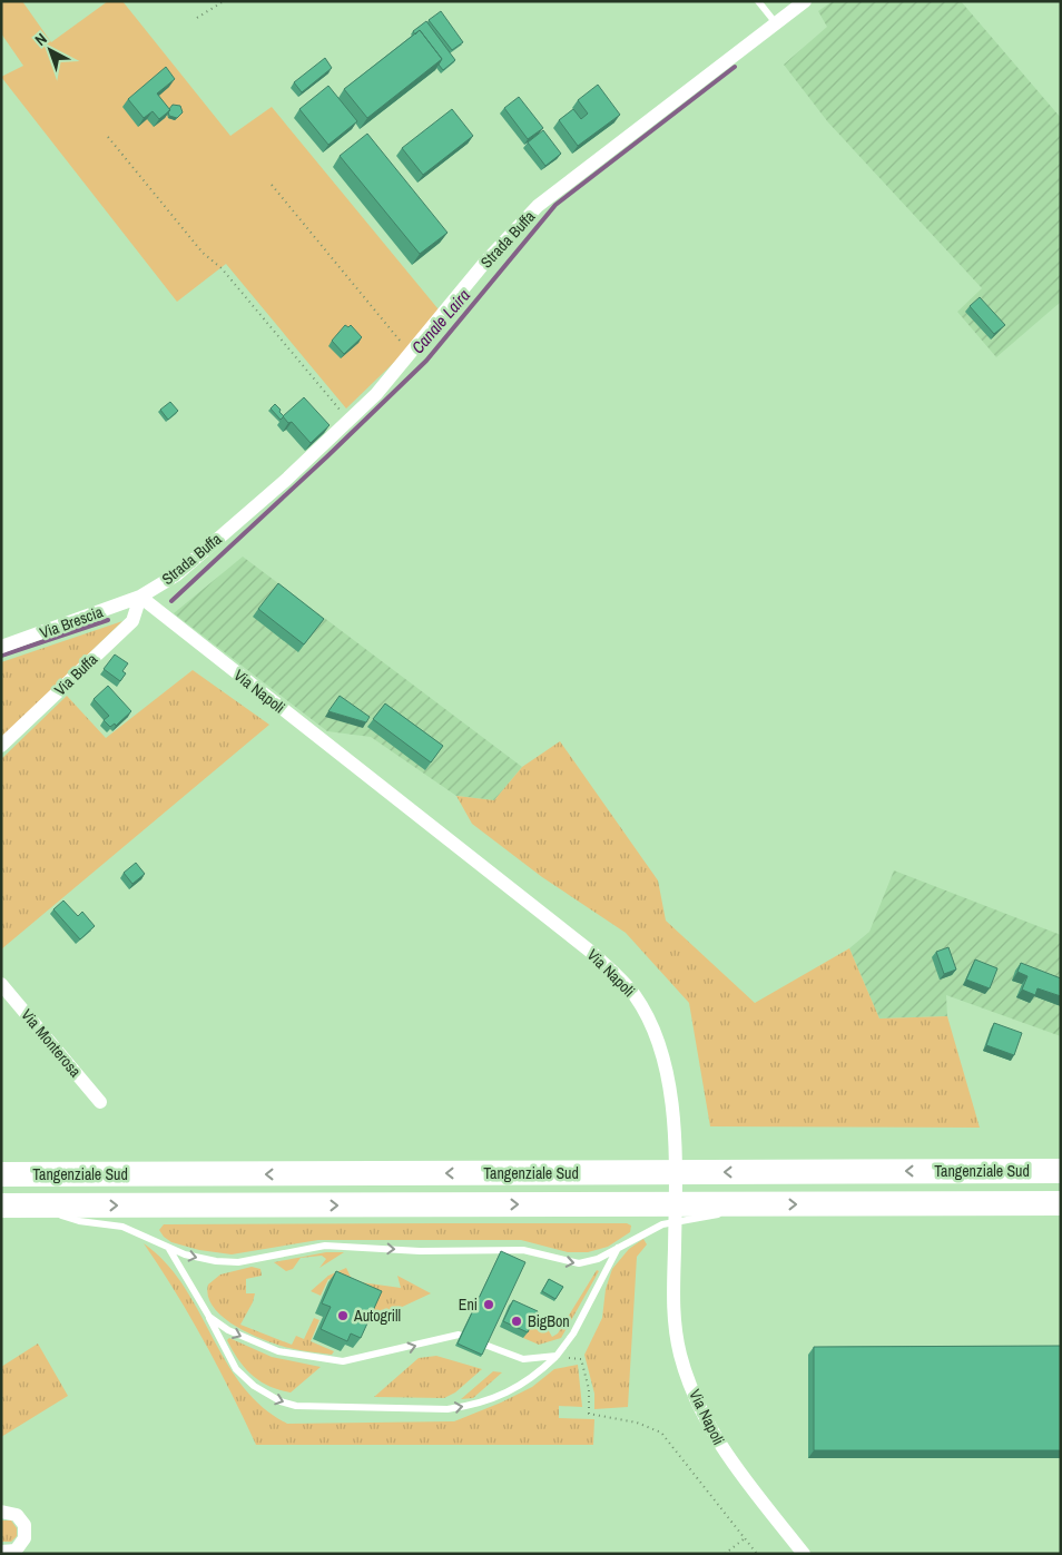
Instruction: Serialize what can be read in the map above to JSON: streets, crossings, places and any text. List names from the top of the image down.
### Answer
{
  "streets": {
    "highway": ["Tangenziale Sud"],
    "street": [
      "Strada Buffa",
      "Via Brescia",
      "Via Buffa",
      "Via Napoli",
      "Via Monterosa"
    ]
  },
  "crossings": [
    ["Strada Buffa", "Via Brescia"],
    ["Strada Buffa", "Via Buffa"],
    ["Strada Buffa", "Via Napoli"],
    ["Via Brescia", "Via Buffa"],
    ["Via Brescia", "Via Napoli"],
    ["Via Buffa", "Via Napoli"]
  ],
  "water": ["Canale Laira"],
  "places": ["Eni", "Autogrill", "BigBon"],
  "north": "top left"
}
